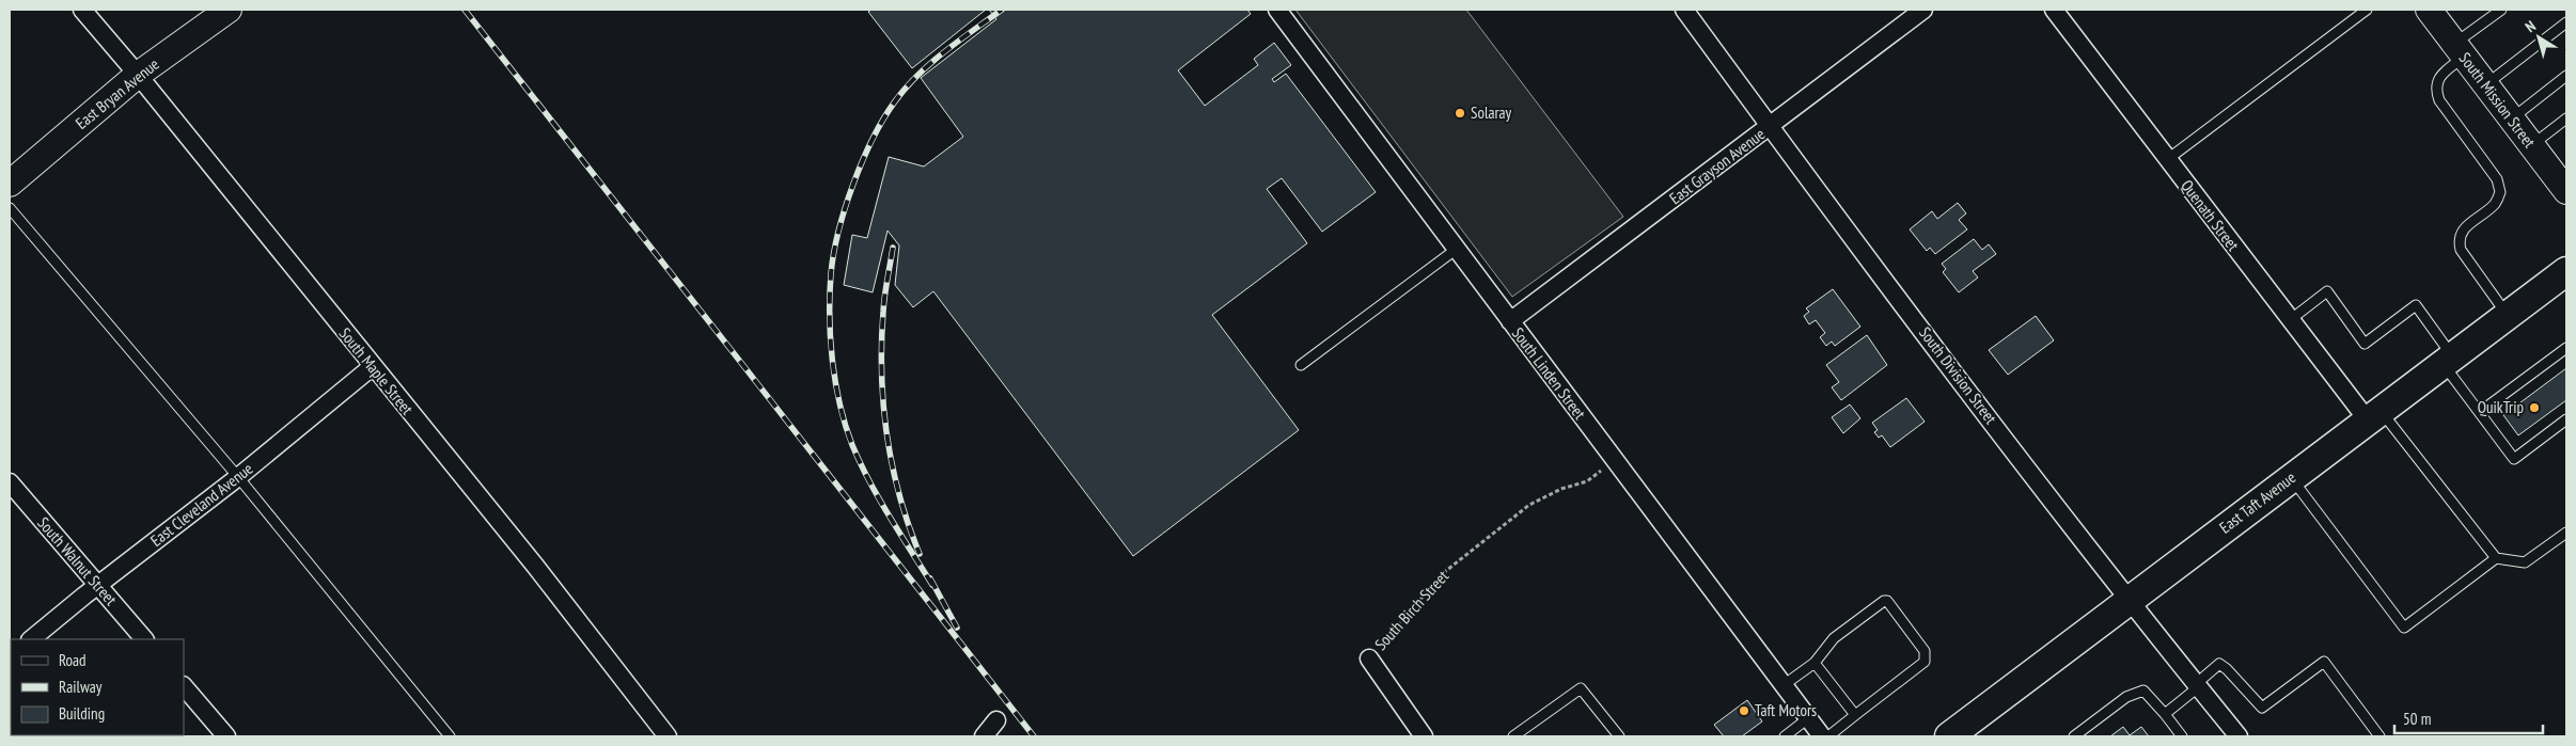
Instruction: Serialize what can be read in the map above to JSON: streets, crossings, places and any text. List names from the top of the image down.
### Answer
{
  "streets": {
    "main road": ["East Taft Avenue"],
    "street": [
      "East Bryan Avenue",
      "South Mission Street",
      "East Grayson Avenue",
      "Quenath Street",
      "South Maple Street",
      "South Linden Street",
      "South Division Street",
      "East Cleveland Avenue",
      "South Walnut Street",
      "South Birch Street"
    ]
  },
  "crossings": [
    ["East Bryan Avenue", "South Maple Street"],
    ["East Grayson Avenue", "South Linden Street"],
    ["East Grayson Avenue", "South Division Street"],
    ["Quenath Street", "East Taft Avenue"],
    ["South Maple Street", "East Cleveland Avenue"],
    ["South Linden Street", "South Birch Street"],
    ["South Division Street", "East Taft Avenue"],
    ["East Cleveland Avenue", "South Walnut Street"]
  ],
  "places": ["Solaray", "QuikTrip", "Taft Motors"],
  "legend": ["Road", "Railway", "Building"],
  "scale_bar": "50 m",
  "north": "top left"
}
